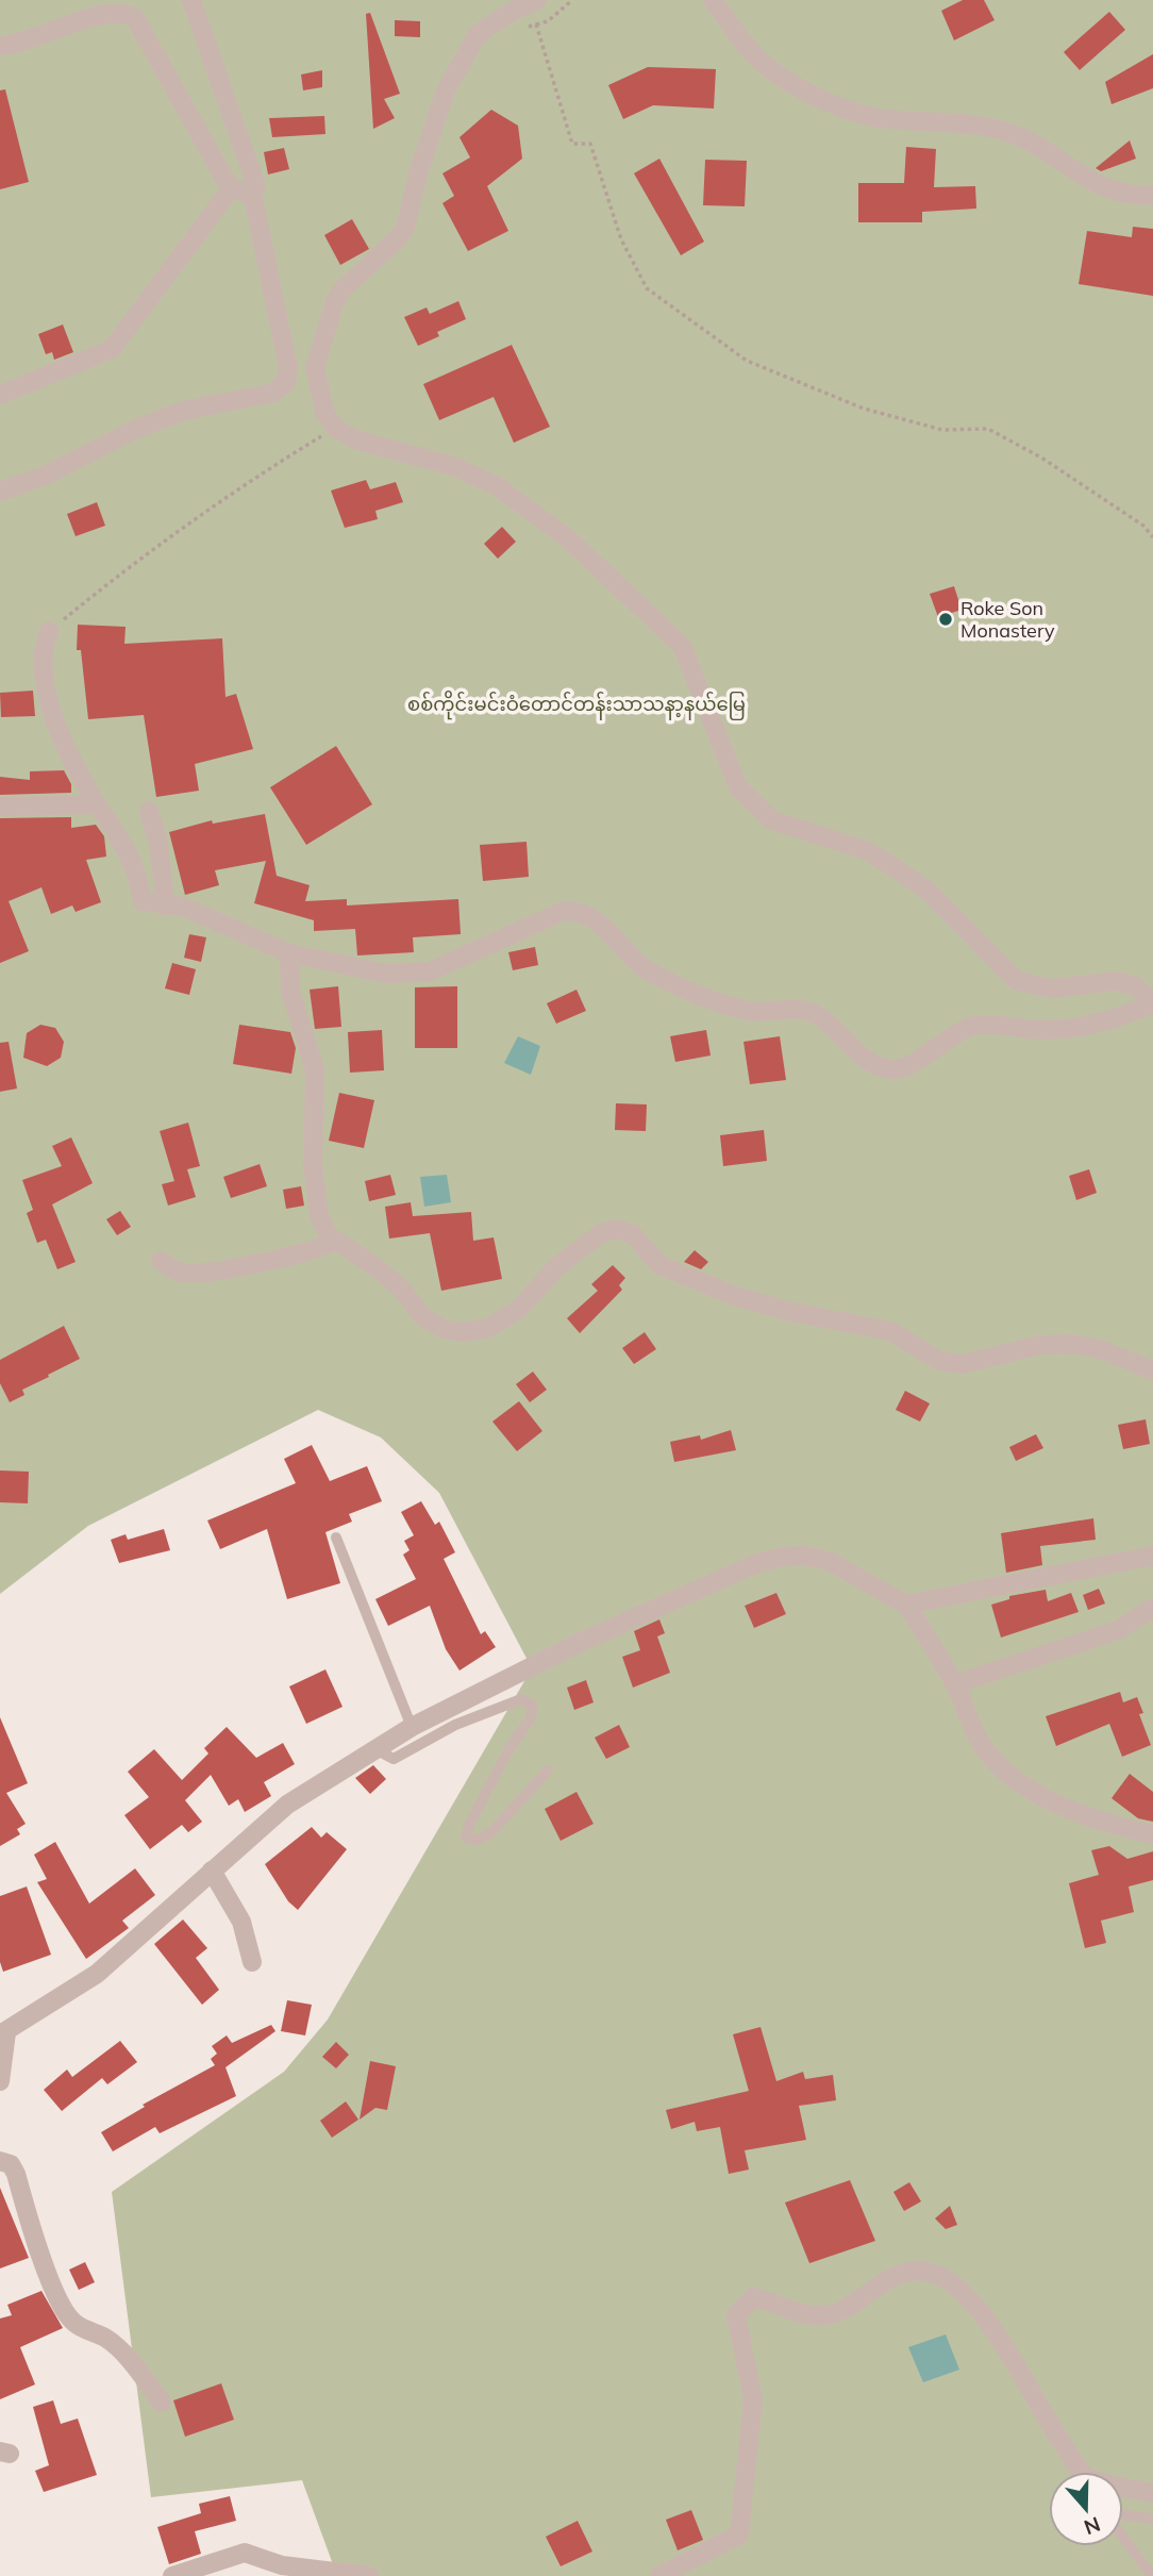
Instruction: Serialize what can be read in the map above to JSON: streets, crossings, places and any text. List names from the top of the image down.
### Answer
{
  "parks": ["စစ်ကိုင်းမင်းဝံတောင်တန်းသာသနာ့နယ်မြေ"],
  "places": ["Roke Son Monastery"],
  "north": "bottom"
}
